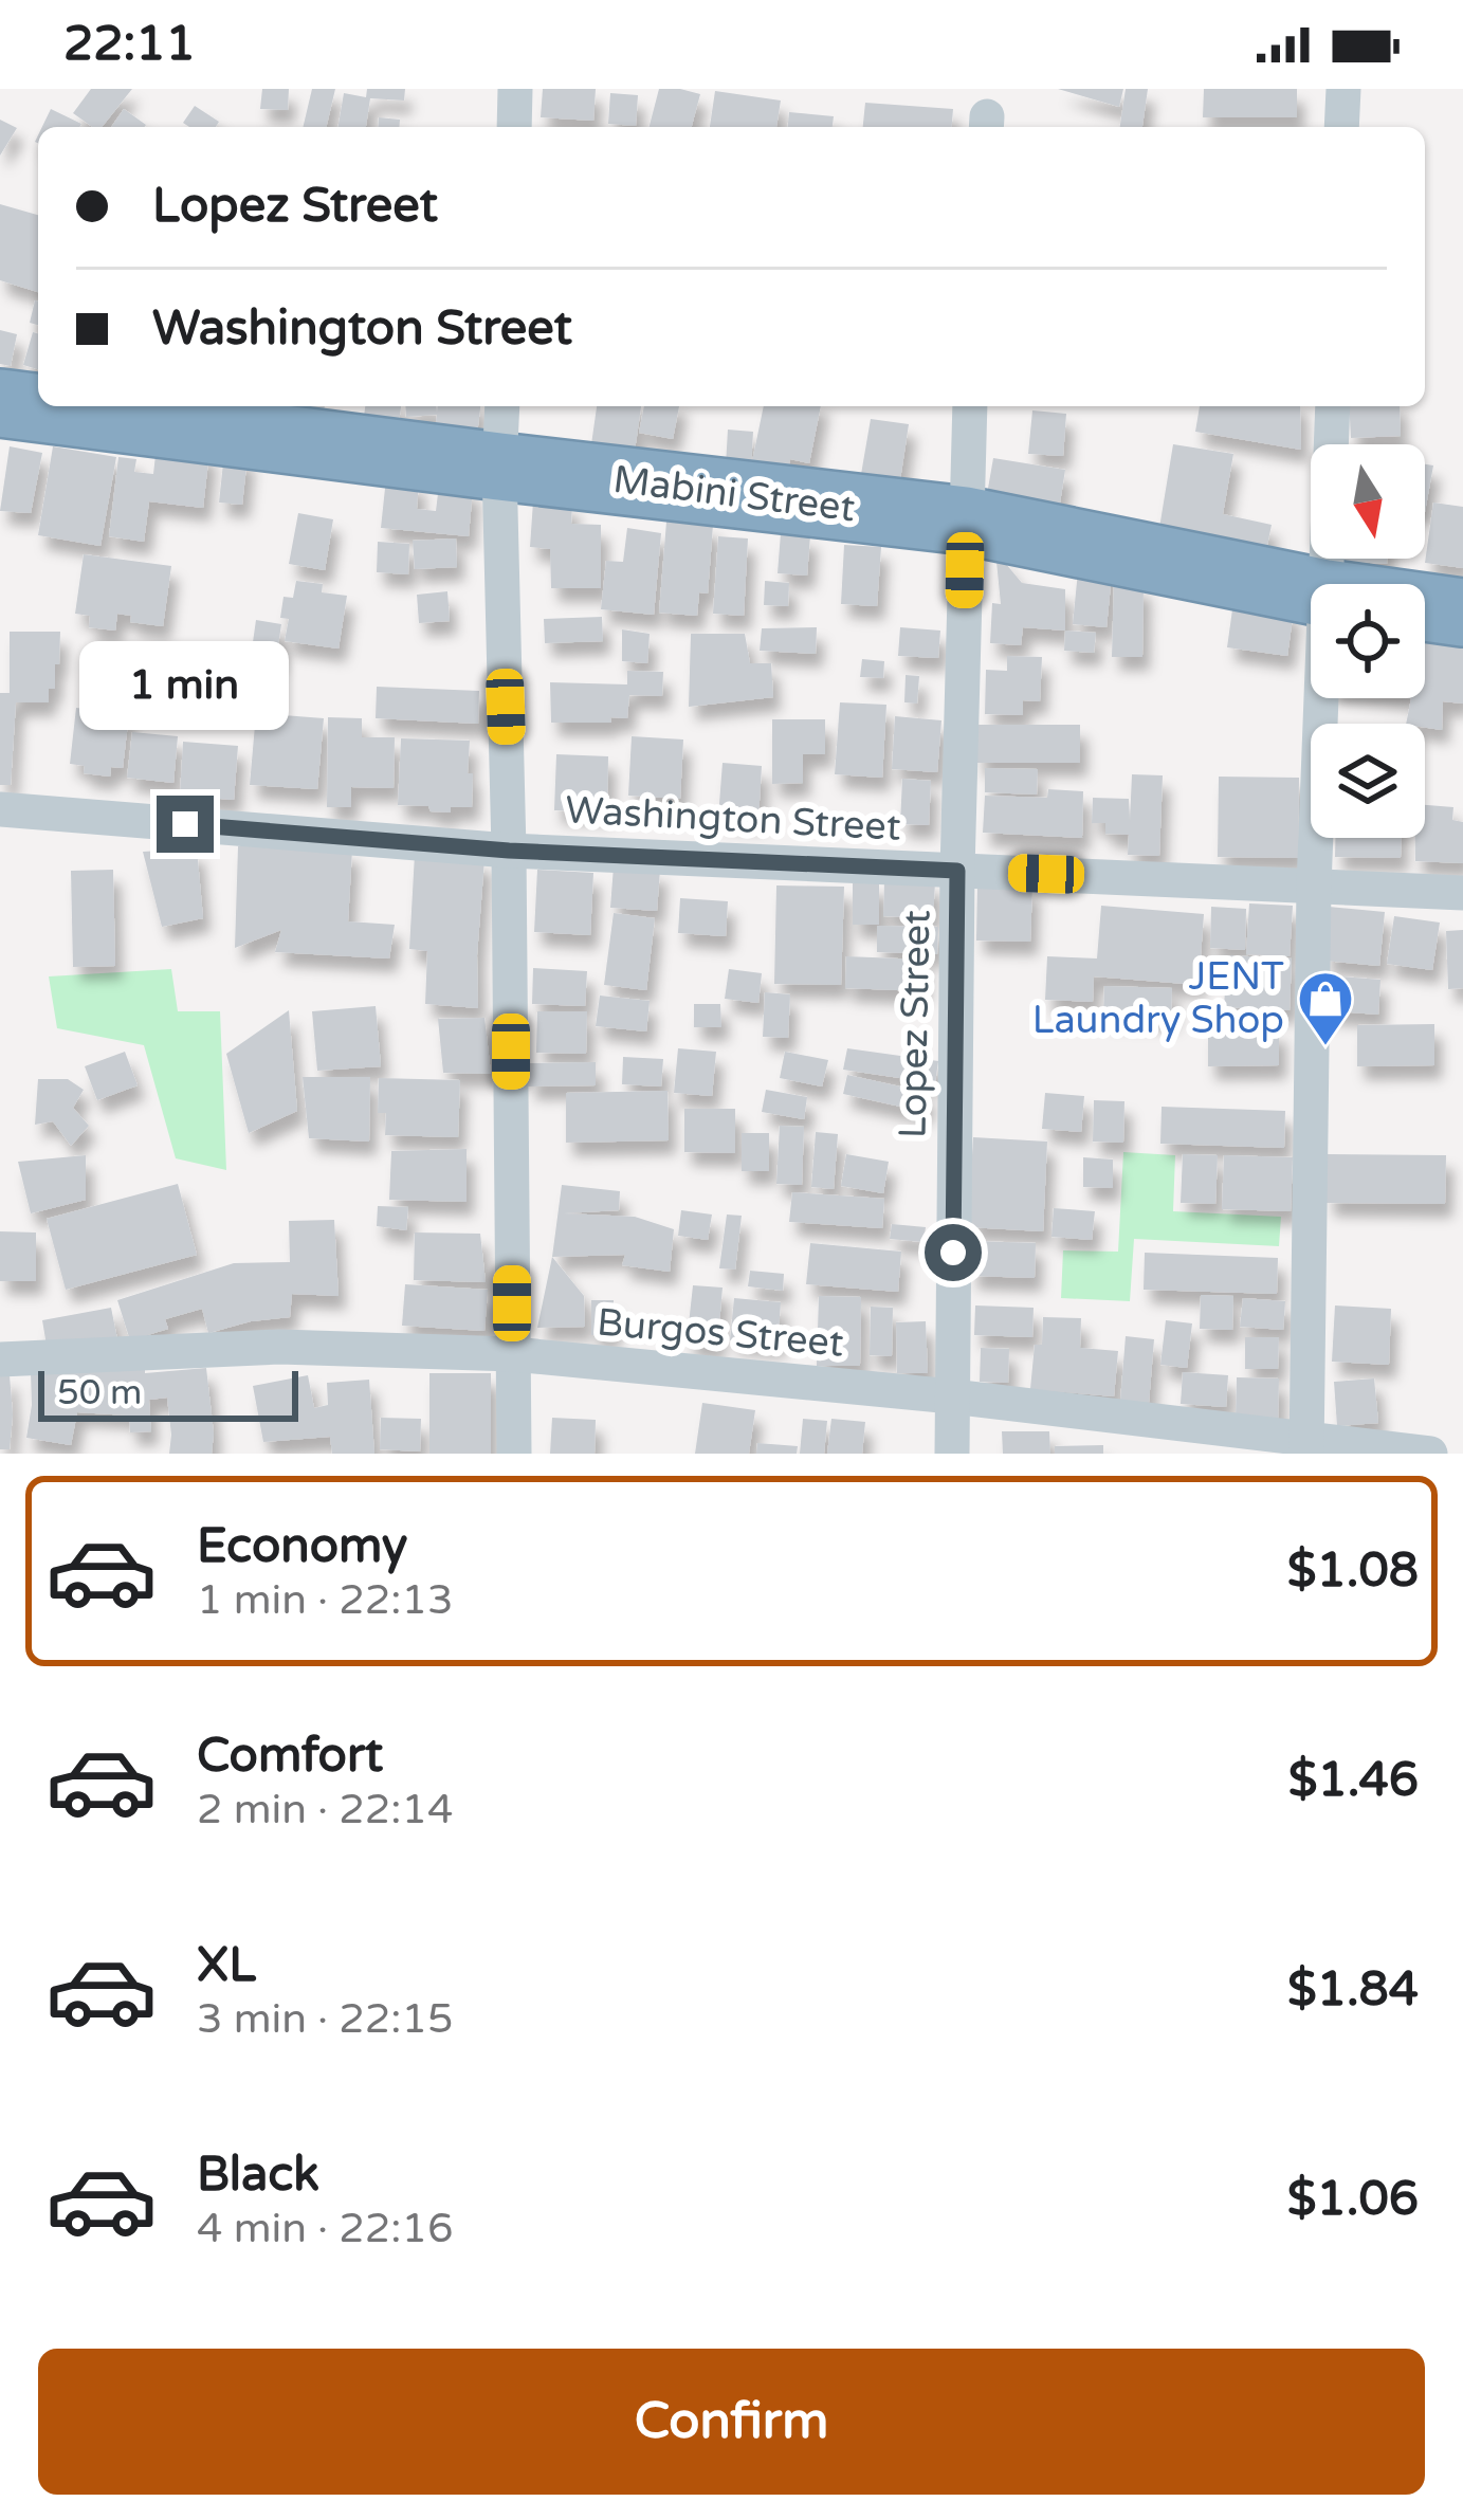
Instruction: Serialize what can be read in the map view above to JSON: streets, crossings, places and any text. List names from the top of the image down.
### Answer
{
  "streets": {
    "highway": ["Mabini Street"],
    "street": ["Washington Street", "Lopez Street", "Burgos Street"]
  },
  "crossings": [
    ["Mabini Street", "Lopez Street"],
    ["Washington Street", "Lopez Street"],
    ["Lopez Street", "Burgos Street"]
  ],
  "places": {
    "shop": ["JENT Laundry Shop"]
  },
  "scale_bar": "50 m",
  "north": "bottom",
  "page": {
    "status": "22:11",
    "banner": ["Lopez Street", "Washington Street"],
    "bubble": "1 min",
    "scale": "50 m",
    "list": [
      {
        "name": "Economy",
        "note": "1 min · 22:13",
        "value": "$1.08"
      },
      {
        "name": "Comfort",
        "note": "2 min · 22:14",
        "value": "$1.46"
      },
      {
        "name": "XL",
        "note": "3 min · 22:15",
        "value": "$1.84"
      },
      {
        "name": "Black",
        "note": "4 min · 22:16",
        "value": "$1.06"
      }
    ],
    "buttons": "Confirm"
  }
}
